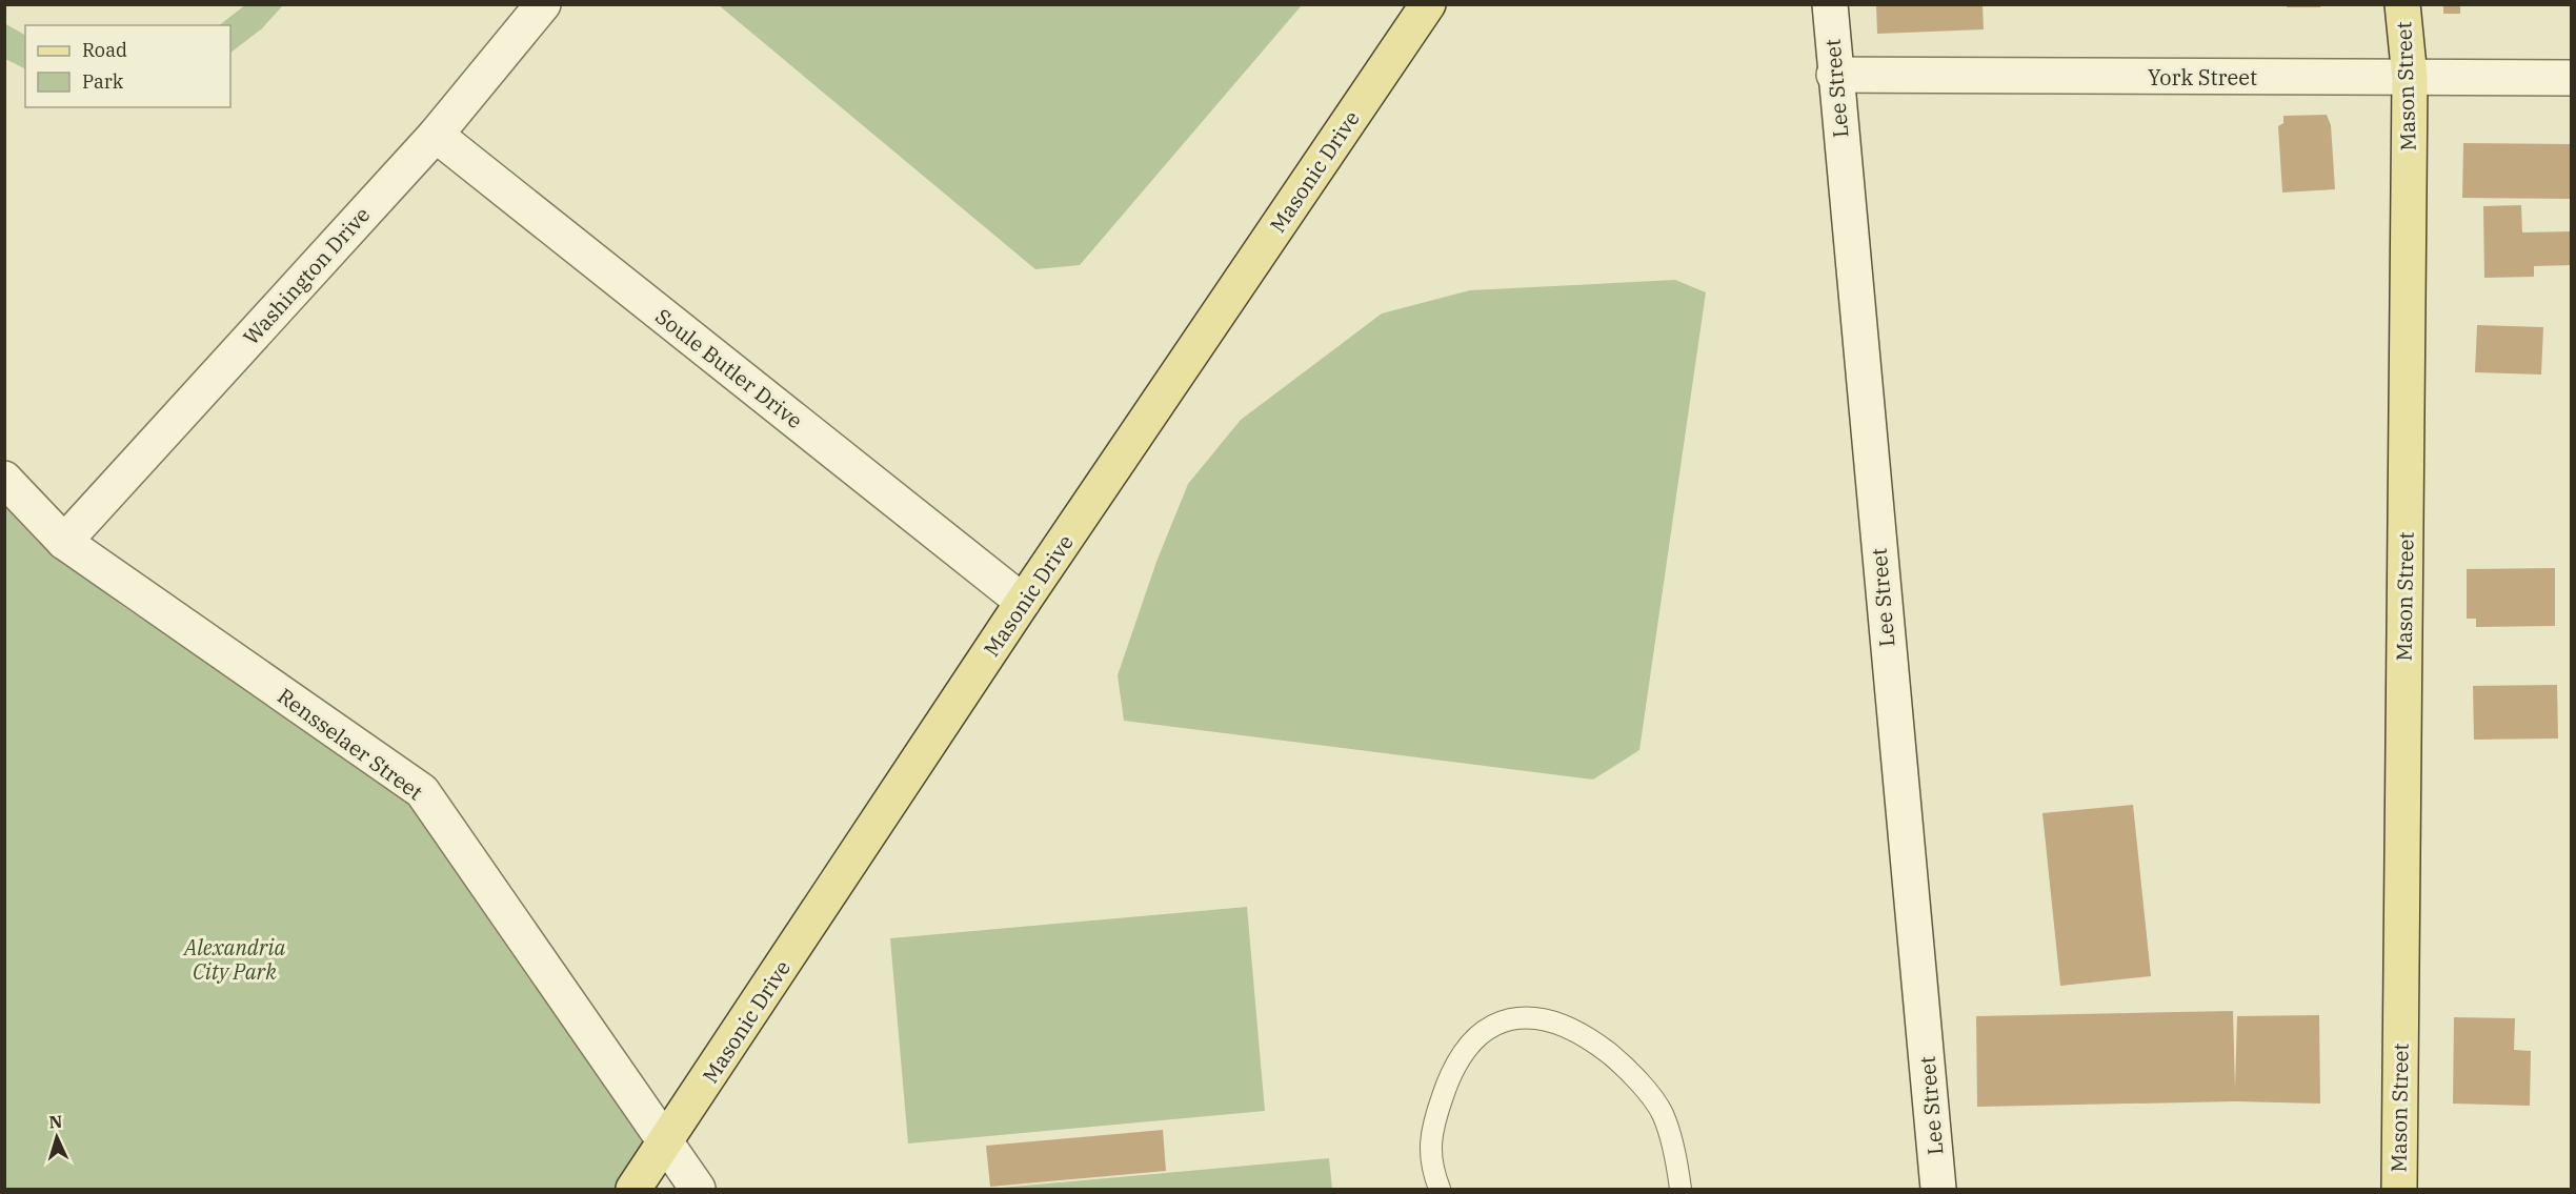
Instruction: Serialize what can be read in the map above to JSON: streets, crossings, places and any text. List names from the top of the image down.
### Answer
{
  "streets": {
    "main road": ["Mason Street", "Masonic Drive"],
    "street": [
      "York Street",
      "Lee Street",
      "Washington Drive",
      "Soule Butler Drive",
      "Rensselaer Street"
    ]
  },
  "crossings": [
    ["York Street", "Mason Street"],
    ["York Street", "Lee Street"],
    ["Masonic Drive", "Soule Butler Drive"],
    ["Masonic Drive", "Rensselaer Street"],
    ["Washington Drive", "Soule Butler Drive"],
    ["Washington Drive", "Rensselaer Street"]
  ],
  "parks": ["Alexandria City Park"],
  "legend": ["Road", "Park"],
  "north": "top"
}
